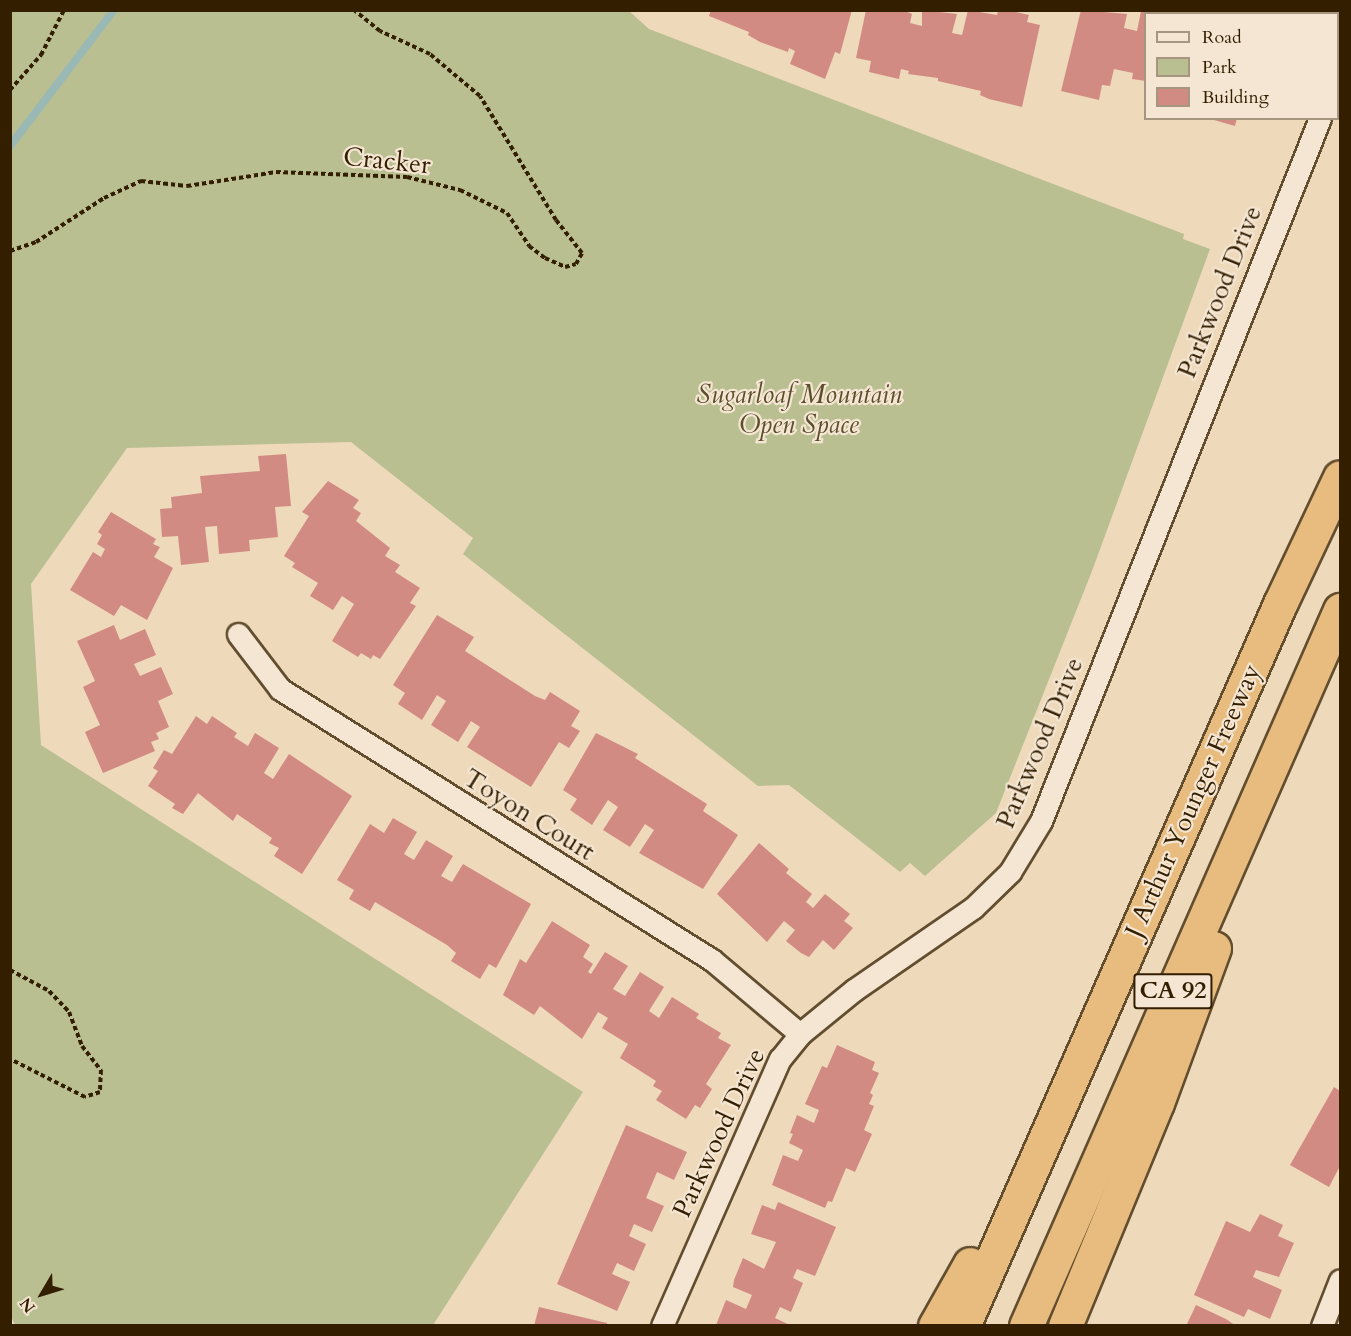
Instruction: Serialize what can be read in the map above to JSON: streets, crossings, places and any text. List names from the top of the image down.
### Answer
{
  "streets": {
    "highway": ["J Arthur Younger Freeway", "CA 92"],
    "street": ["Parkwood Drive", "Toyon Court"],
    "path": ["Cracker"]
  },
  "crossings": [
    ["Parkwood Drive", "Toyon Court"]
  ],
  "parks": ["Sugarloaf Mountain Open Space"],
  "legend": ["Road", "Park", "Building"],
  "north": "bottom left"
}
